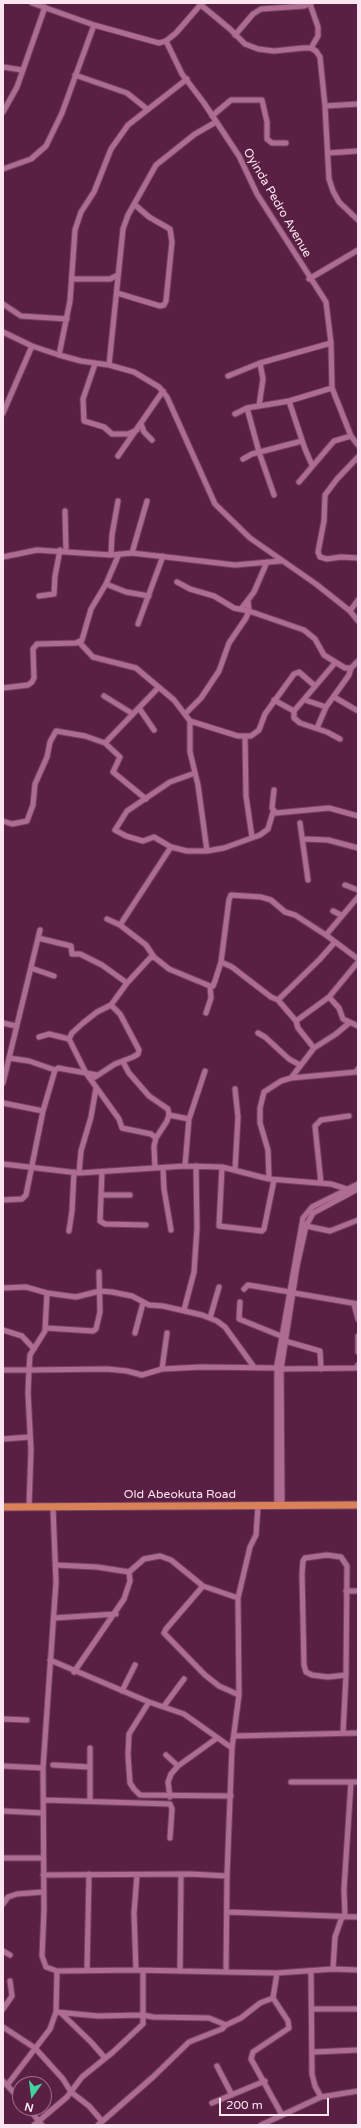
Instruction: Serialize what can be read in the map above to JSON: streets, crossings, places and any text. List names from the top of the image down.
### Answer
{
  "streets": {
    "highway": ["Old Abeokuta Road"],
    "street": ["Oyinda Pedro Avenue"]
  },
  "scale_bar": "200 m",
  "north": "bottom"
}
